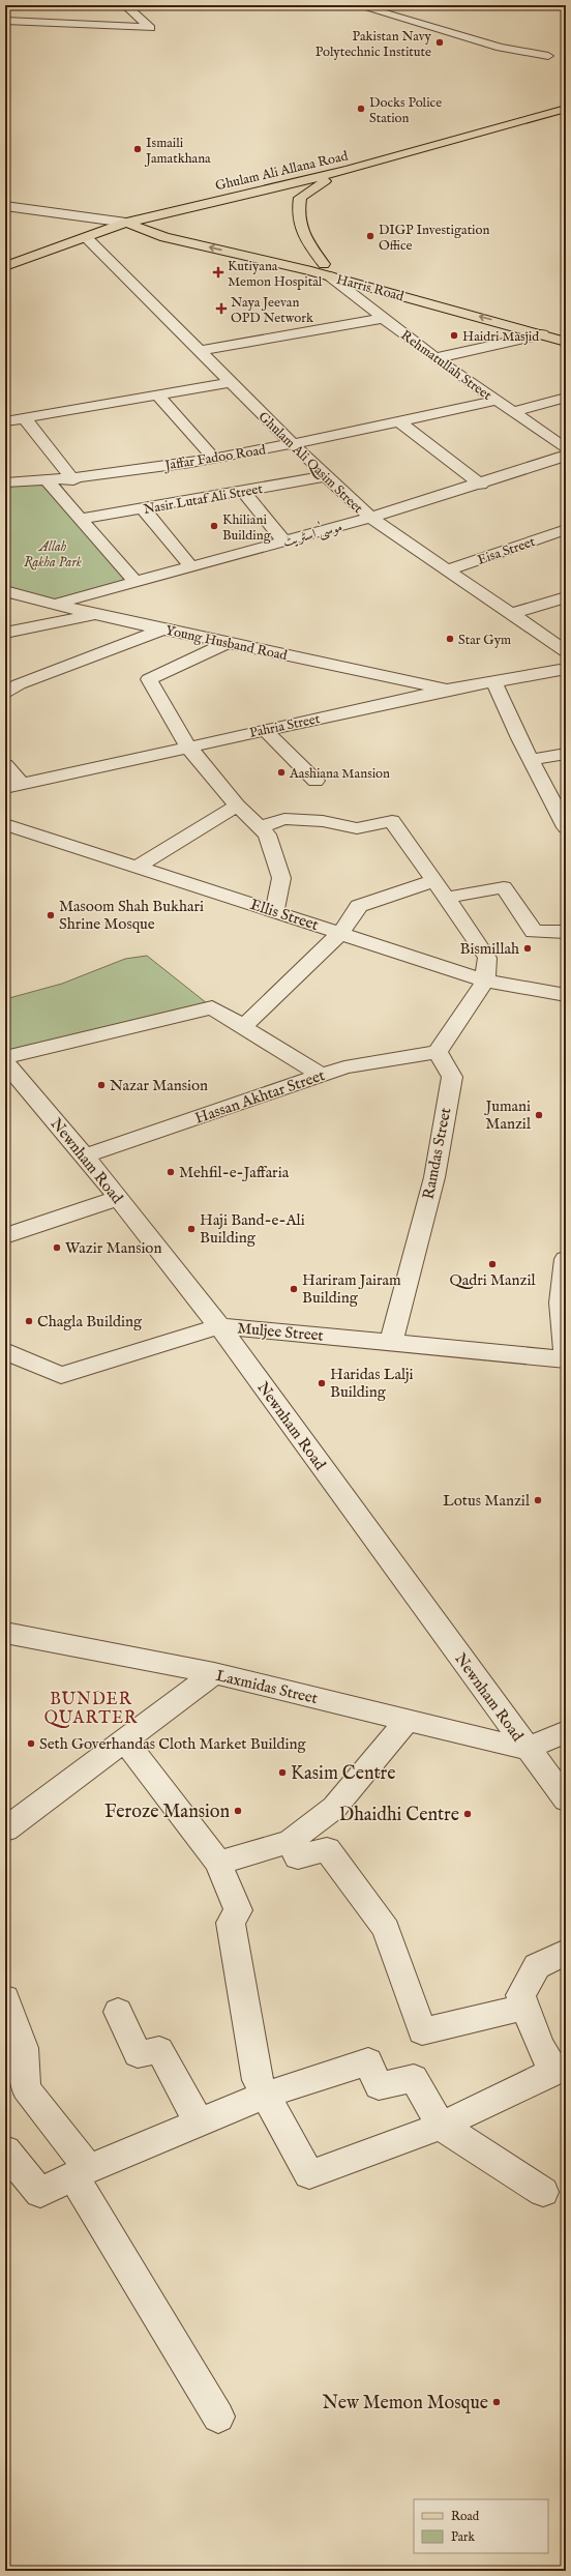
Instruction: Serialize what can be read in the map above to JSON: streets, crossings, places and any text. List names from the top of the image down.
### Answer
{
  "streets": {
    "main road": ["Ghulam Ali Allana Road", "Harris Road"],
    "street": [
      "Rehmatullah Street",
      "Jaffar Fadoo Road",
      "Ghulam Ali Qasim Street",
      "Nasir Lutaf Ali Street",
      "موسیٰ اسٹریٹ",
      "Eisa Street",
      "Young Husband Road",
      "Pahria Street",
      "Ellis Street",
      "Hassan Akhtar Street",
      "Ramdas Street",
      "Newnham Road",
      "Muljee Street",
      "Laxmidas Street"
    ]
  },
  "crossings": [
    ["Ghulam Ali Allana Road", "Harris Road"],
    ["Ghulam Ali Allana Road", "Ghulam Ali Qasim Street"],
    ["Harris Road", "Rehmatullah Street"],
    ["Rehmatullah Street", "Jaffar Fadoo Road"],
    ["Jaffar Fadoo Road", "Ghulam Ali Qasim Street"],
    ["Ghulam Ali Qasim Street", "Nasir Lutaf Ali Street"],
    ["Ghulam Ali Qasim Street", "موسیٰ اسٹریٹ"],
    ["Ghulam Ali Qasim Street", "Eisa Street"],
    ["موسیٰ اسٹریٹ", "Young Husband Road"],
    ["Young Husband Road", "Pahria Street"],
    ["Hassan Akhtar Street", "Ramdas Street"],
    ["Hassan Akhtar Street", "Newnham Road"],
    ["Ramdas Street", "Muljee Street"],
    ["Newnham Road", "Muljee Street"],
    ["Newnham Road", "Laxmidas Street"]
  ],
  "districts": ["BUNDER QUARTER"],
  "parks": ["Allah Rakha Park"],
  "places": {
    "other": [
      "Pakistan Navy Polytechnic Institute",
      "Docks Police Station",
      "Ismaili Jamatkhana",
      "DIGP Investigation Office",
      "Haidri Masjid",
      "Khiliani Building",
      "Star Gym",
      "Aashiana Mansion",
      "Masoom Shah Bukhari Shrine Mosque",
      "Bismillah",
      "Nazar Mansion",
      "Jumani Manzil",
      "Mehfil-e-Jaffaria",
      "Haji Band-e-Ali Building",
      "Wazir Mansion",
      "Qadri Manzil",
      "Hariram Jairam Building",
      "Chagla Building",
      "Haridas Lalji Building",
      "Lotus Manzil",
      "Seth Goverhandas Cloth Market Building",
      "Kasim Centre",
      "Feroze Mansion",
      "Dhaidhi Centre",
      "New Memon Mosque"
    ],
    "health": ["Kutiyana Memon Hospital", "Naya Jeevan OPD Network"]
  },
  "legend": ["Road", "Park"]
}
